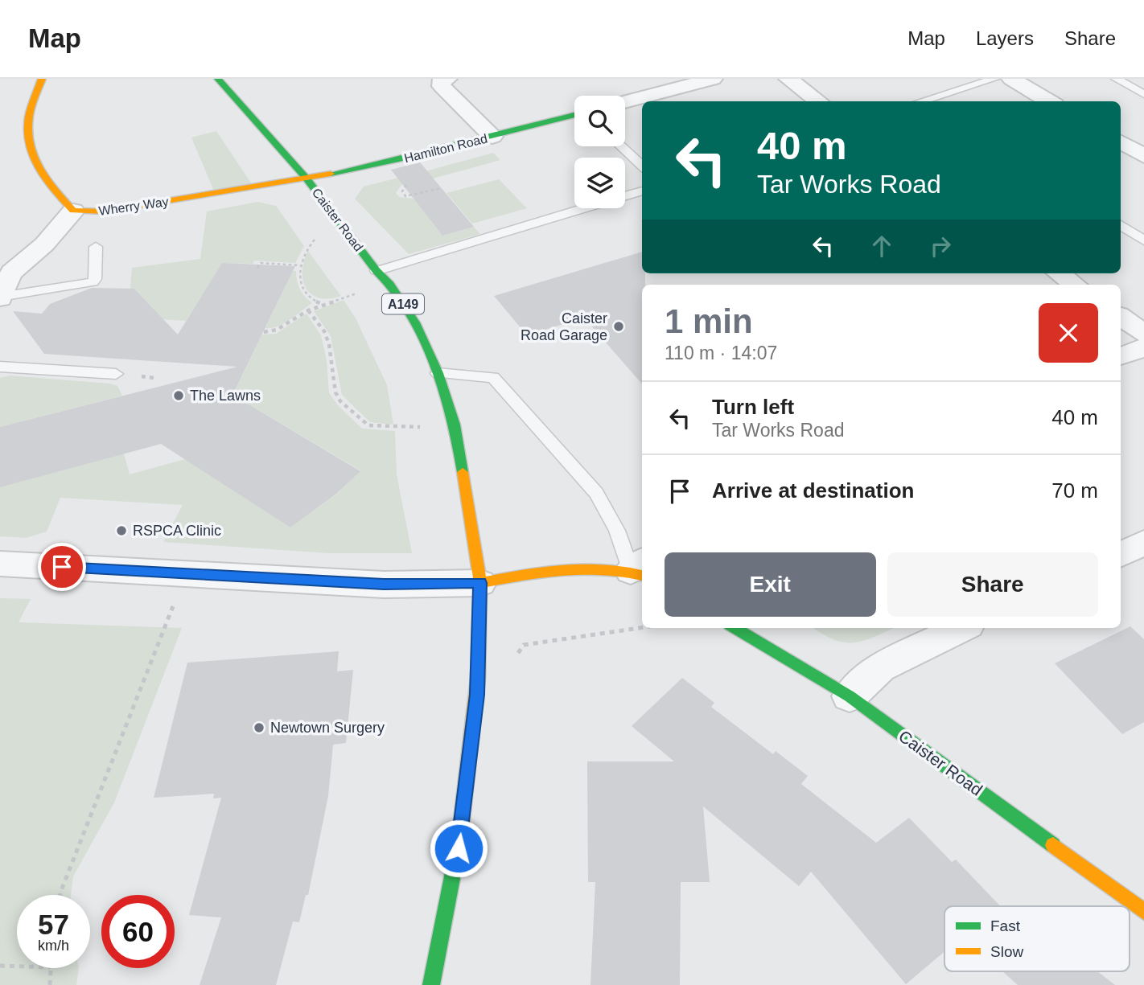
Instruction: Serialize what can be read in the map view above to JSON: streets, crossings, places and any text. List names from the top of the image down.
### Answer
{
  "streets": {
    "street": [
      "Hamilton Road",
      "Wherry Way",
      "Caister Road",
      "A149"
    ]
  },
  "crossings": [
    ["Hamilton Road", "Wherry Way"],
    ["Hamilton Road", "Caister Road"],
    ["Wherry Way", "Caister Road"],
    ["Caister Road", "A149"]
  ],
  "places": [
    "Caister Road Garage",
    "The Lawns",
    "RSPCA Clinic",
    "Newtown Surgery"
  ],
  "legend": ["Fast", "Slow"],
  "page": {
    "header": "Map",
    "nav": ["Map", "Layers", "Share"],
    "turn": ["40 m", "Tar Works Road"],
    "heading": ["1 min", "110 m · 14:07"],
    "list": [
      {
        "name": "Turn left",
        "note": "Tar Works Road",
        "value": "40 m"
      },
      {
        "name": "Arrive at destination",
        "value": "70 m"
      }
    ],
    "buttons": ["Exit", "Share"],
    "speed": "57 km/h",
    "limit": "60"
  }
}
